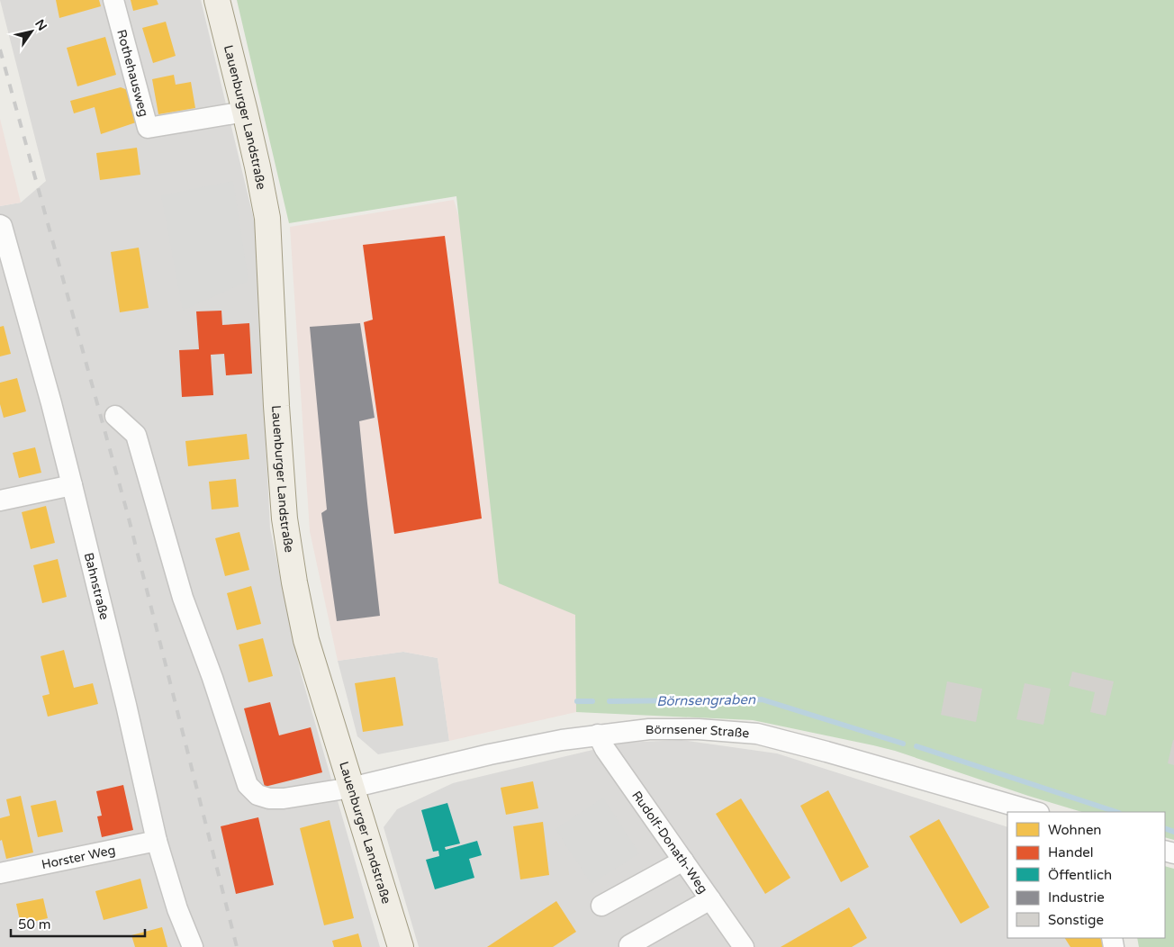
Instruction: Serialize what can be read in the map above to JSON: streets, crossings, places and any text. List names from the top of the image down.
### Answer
{
  "streets": {
    "main road": ["Lauenburger Landstraße"],
    "street": [
      "Rothehausweg",
      "Bahnstraße",
      "Börnsener Straße",
      "Rudolf-Donath-Weg",
      "Horster Weg"
    ]
  },
  "crossings": [
    ["Rothehausweg", "Lauenburger Landstraße"],
    ["Lauenburger Landstraße", "Börnsener Straße"],
    ["Bahnstraße", "Horster Weg"],
    ["Börnsener Straße", "Rudolf-Donath-Weg"]
  ],
  "water": ["Börnsengraben"],
  "legend": [
    "Wohnen",
    "Handel",
    "Öffentlich",
    "Industrie",
    "Sonstige"
  ],
  "scale_bar": "50 m",
  "north": "top right"
}
